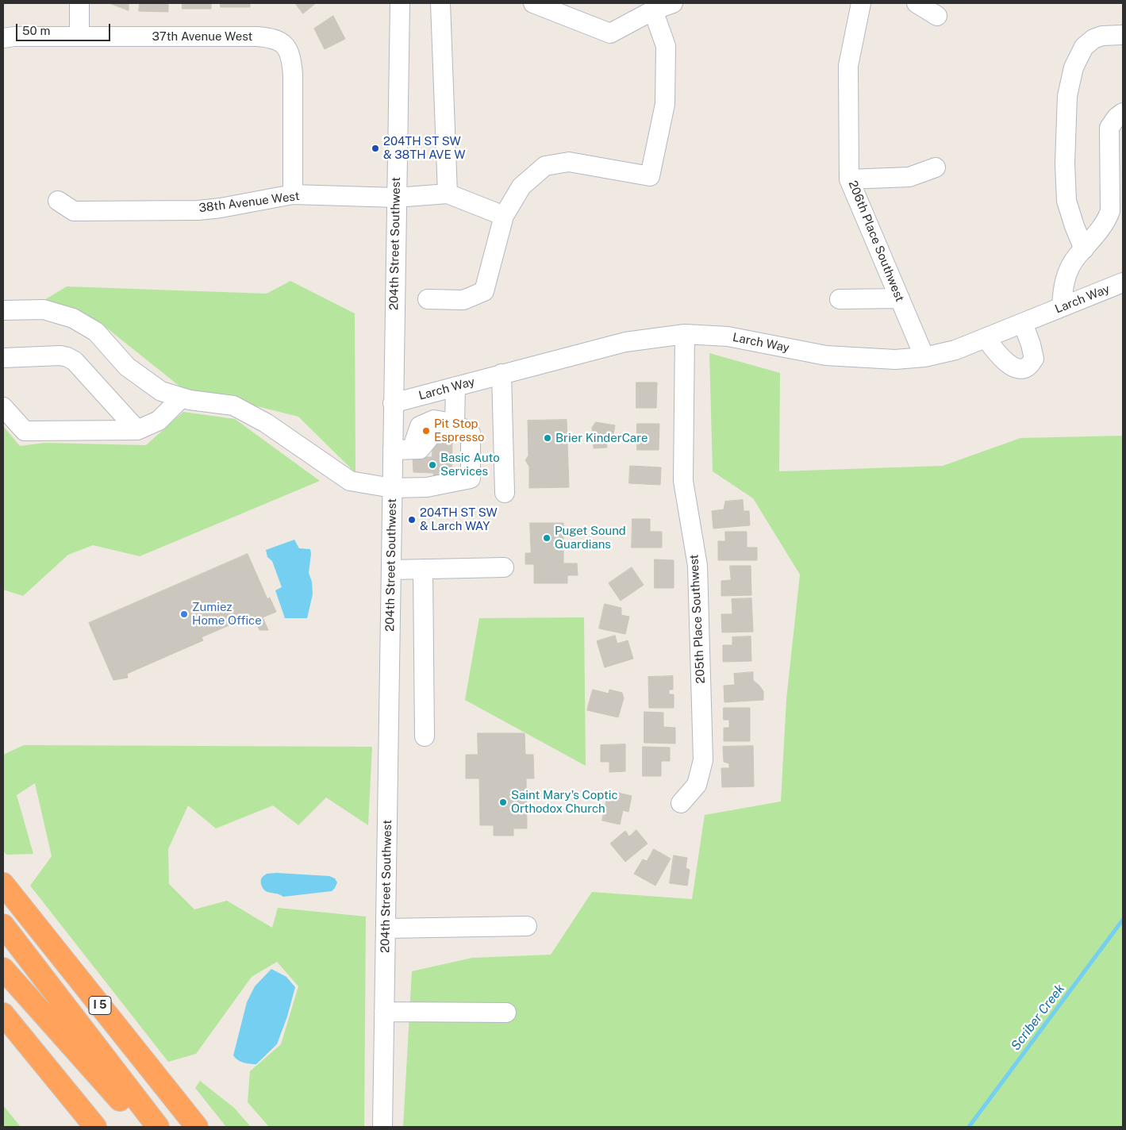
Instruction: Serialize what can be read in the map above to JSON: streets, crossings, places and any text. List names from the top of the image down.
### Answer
{
  "streets": {
    "highway": ["I 5"],
    "street": [
      "37th Avenue West",
      "38th Avenue West",
      "206th Place Southwest",
      "204th Street Southwest",
      "Larch Way",
      "205th Place Southwest"
    ]
  },
  "crossings": [
    ["37th Avenue West", "38th Avenue West"],
    ["38th Avenue West", "204th Street Southwest"],
    ["206th Place Southwest", "Larch Way"],
    ["204th Street Southwest", "Larch Way"],
    ["Larch Way", "205th Place Southwest"]
  ],
  "water": ["Scriber Creek"],
  "places": [
    "204TH ST SW & 38TH AVE W",
    "Pit Stop Espresso",
    "Brier KinderCare",
    "Basic Auto Services",
    "204TH ST SW & Larch WAY",
    "Puget Sound Guardians",
    "Zumiez Home Office",
    "Saint Mary's Coptic Orthodox Church"
  ],
  "scale_bar": "50 m"
}
